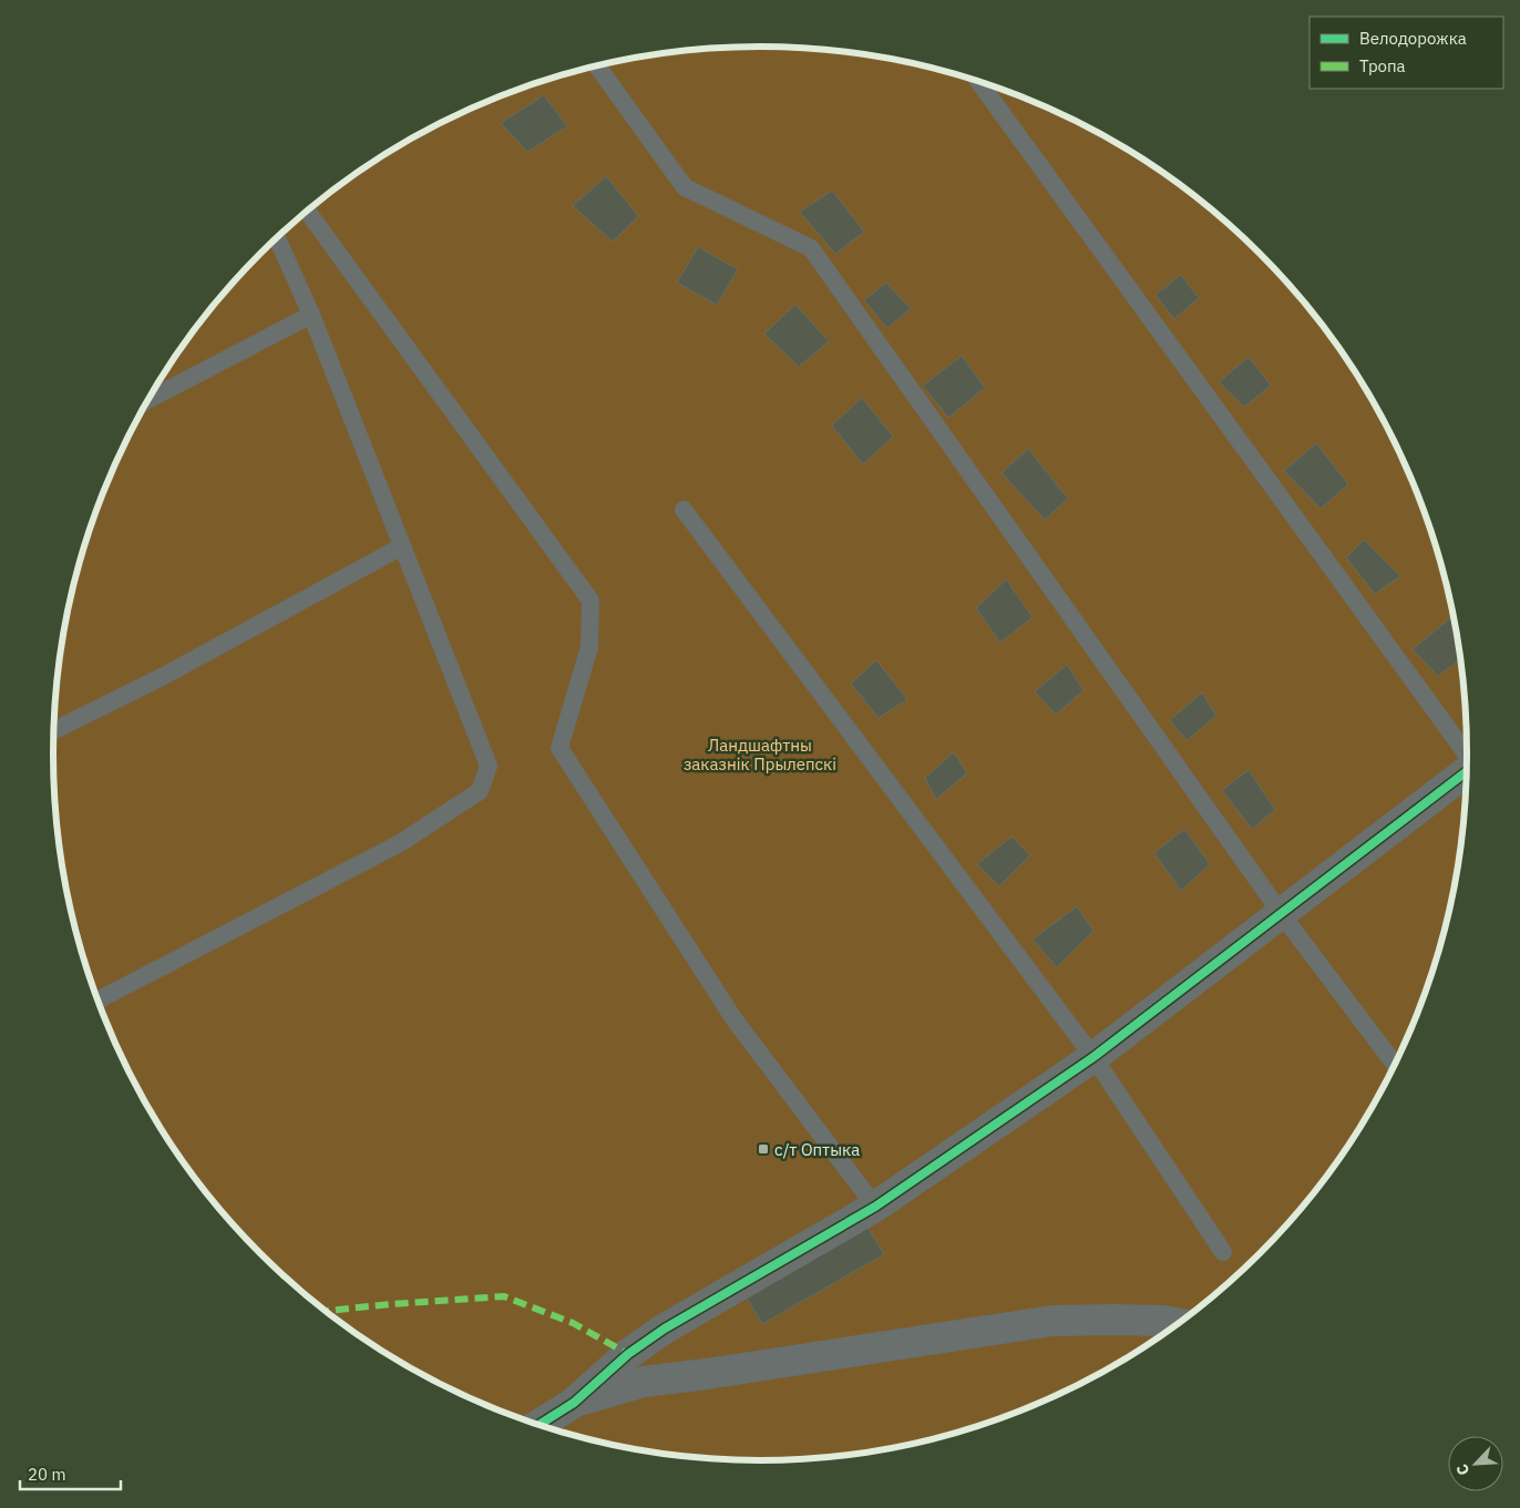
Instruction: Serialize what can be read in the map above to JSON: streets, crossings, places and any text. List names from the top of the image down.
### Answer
{
  "parks": ["Ландшафтны заказнік Прылепскі"],
  "places": {
    "transit": ["с/т Оптыка"]
  },
  "legend": ["Велодорожка", "Тропа"],
  "scale_bar": "20 m",
  "north": "bottom left"
}
